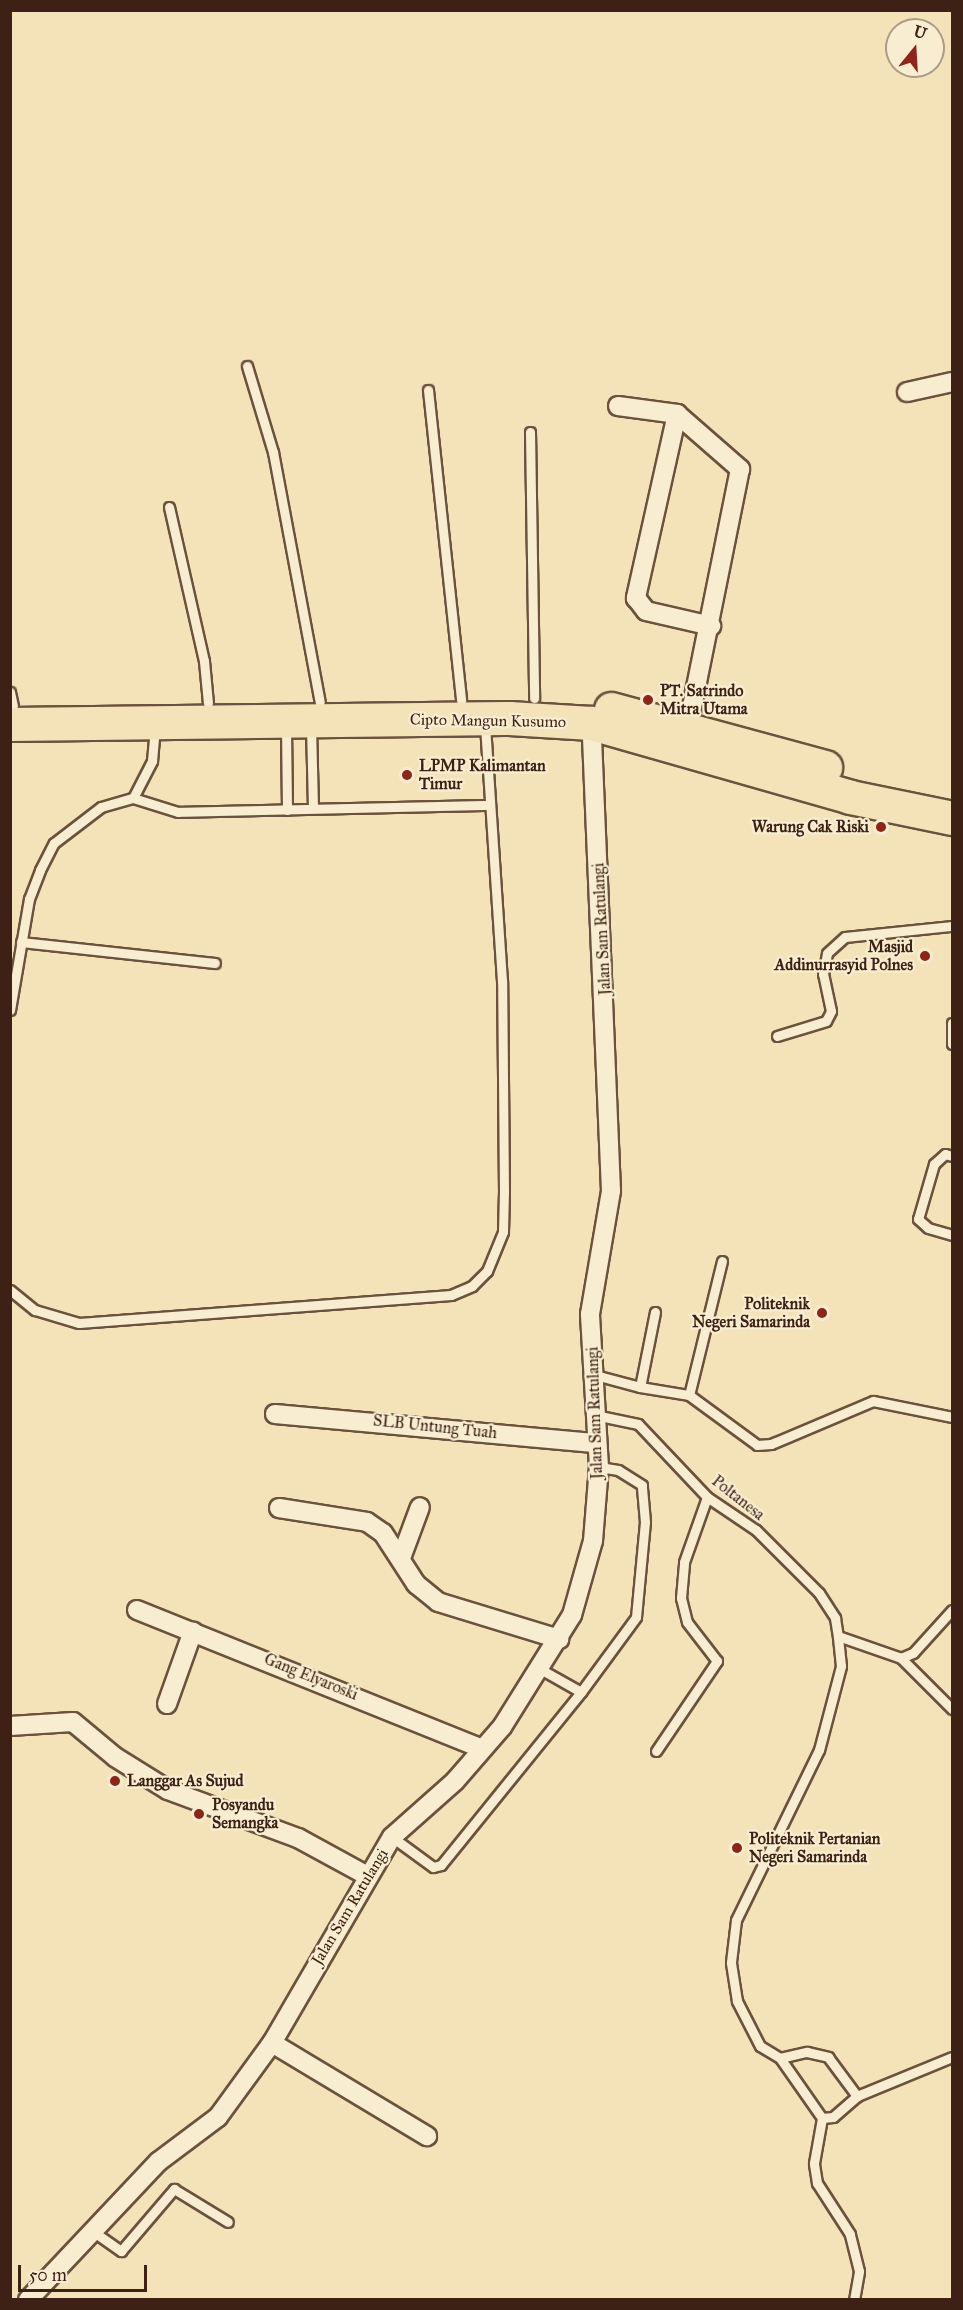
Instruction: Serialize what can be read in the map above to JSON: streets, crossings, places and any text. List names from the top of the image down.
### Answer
{
  "streets": {
    "highway": ["Cipto Mangun Kusumo"],
    "street": ["Jalan Sam Ratulangi", "SLB Untung Tuah", "Gang Elyaroski"],
    "lane": ["Poltanesa"]
  },
  "crossings": [
    ["Cipto Mangun Kusumo", "Jalan Sam Ratulangi"],
    ["Jalan Sam Ratulangi", "SLB Untung Tuah"],
    ["Jalan Sam Ratulangi", "Poltanesa"],
    ["Jalan Sam Ratulangi", "Gang Elyaroski"]
  ],
  "places": [
    "PT. Satrindo Mitra Utama",
    "LPMP Kalimantan Timur",
    "Warung Cak Riski",
    "Masjid Addinurrasyid Polnes",
    "Politeknik Negeri Samarinda",
    "Langgar As Sujud",
    "Posyandu Semangka",
    "Politeknik Pertanian Negeri Samarinda"
  ],
  "scale_bar": "50 m",
  "north": "top"
}
